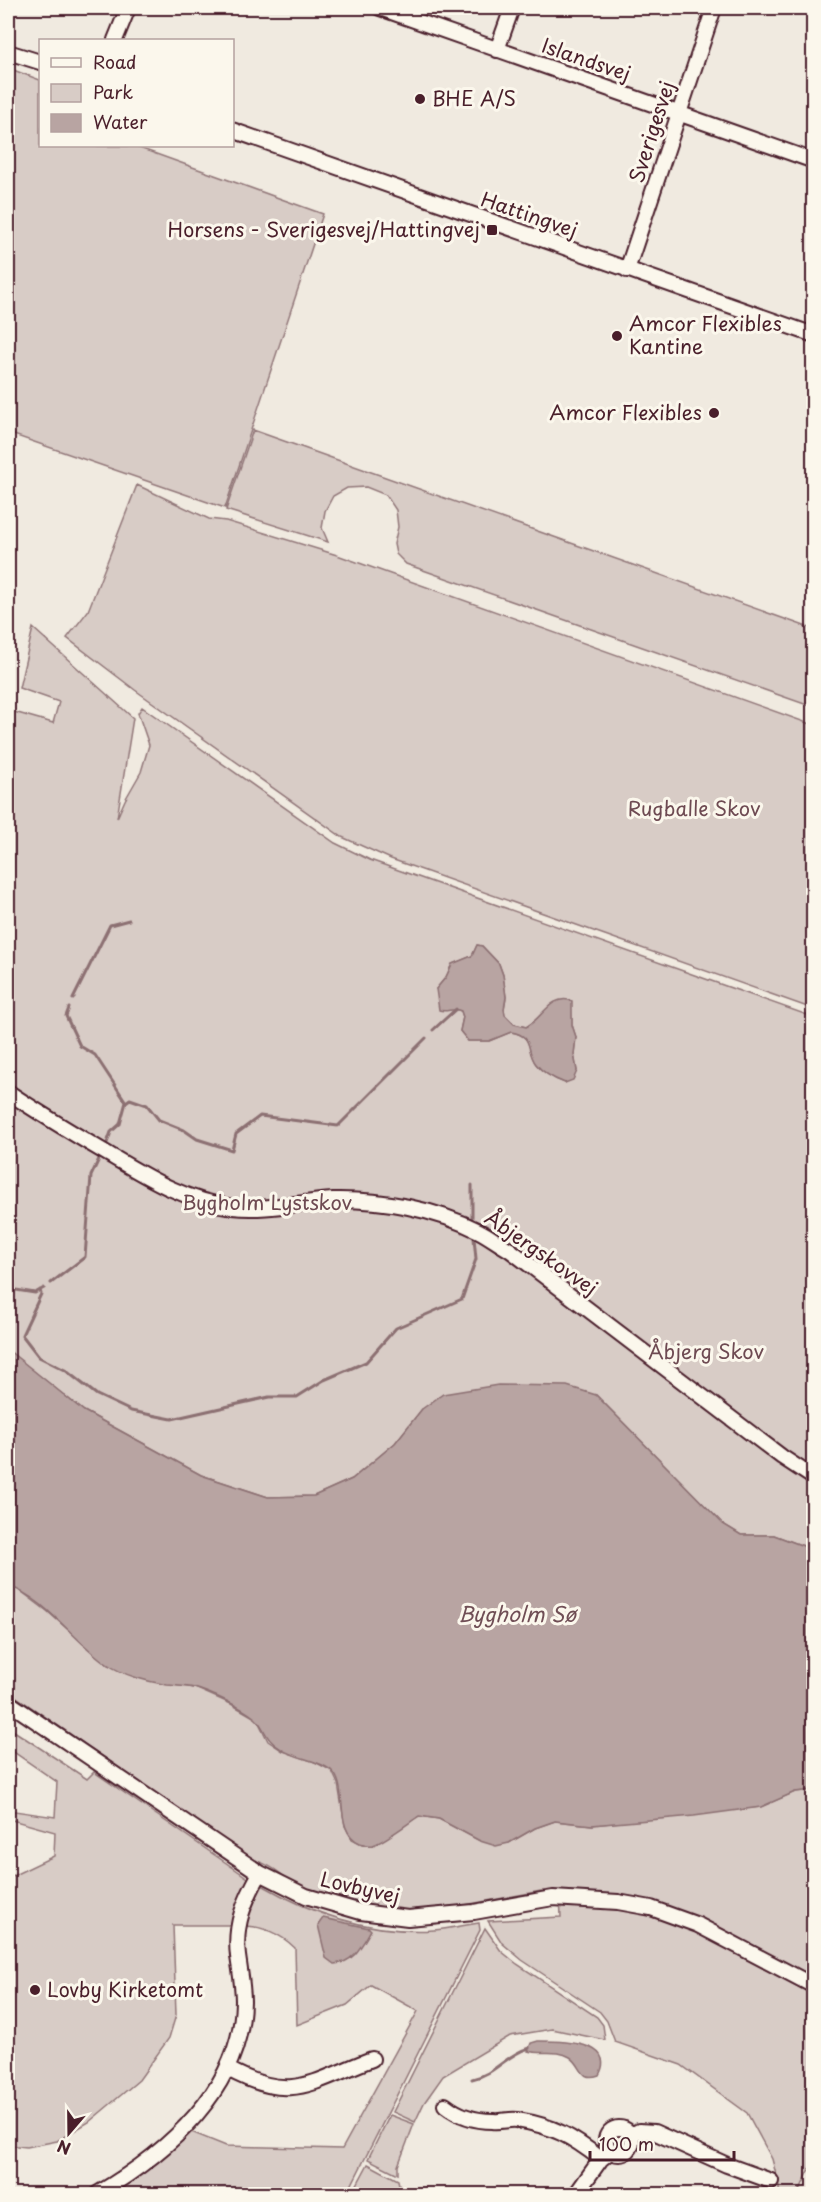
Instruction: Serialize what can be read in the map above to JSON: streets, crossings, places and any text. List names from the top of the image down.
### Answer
{
  "streets": {
    "street": [
      "Islandsvej",
      "Sverigesvej",
      "Hattingvej",
      "Åbjergskovvej",
      "Lovbyvej"
    ]
  },
  "crossings": [
    ["Islandsvej", "Sverigesvej"],
    ["Sverigesvej", "Hattingvej"]
  ],
  "water": ["Bygholm Sø"],
  "parks": ["Rugballe Skov", "Bygholm Lystskov", "Åbjerg Skov"],
  "places": {
    "other": [
      "BHE A/S",
      "Amcor Flexibles Kantine",
      "Amcor Flexibles",
      "Lovby Kirketomt"
    ],
    "transit": ["Horsens - Sverigesvej/Hattingvej"]
  },
  "legend": ["Road", "Park", "Water"],
  "scale_bar": "100 m",
  "north": "bottom"
}
